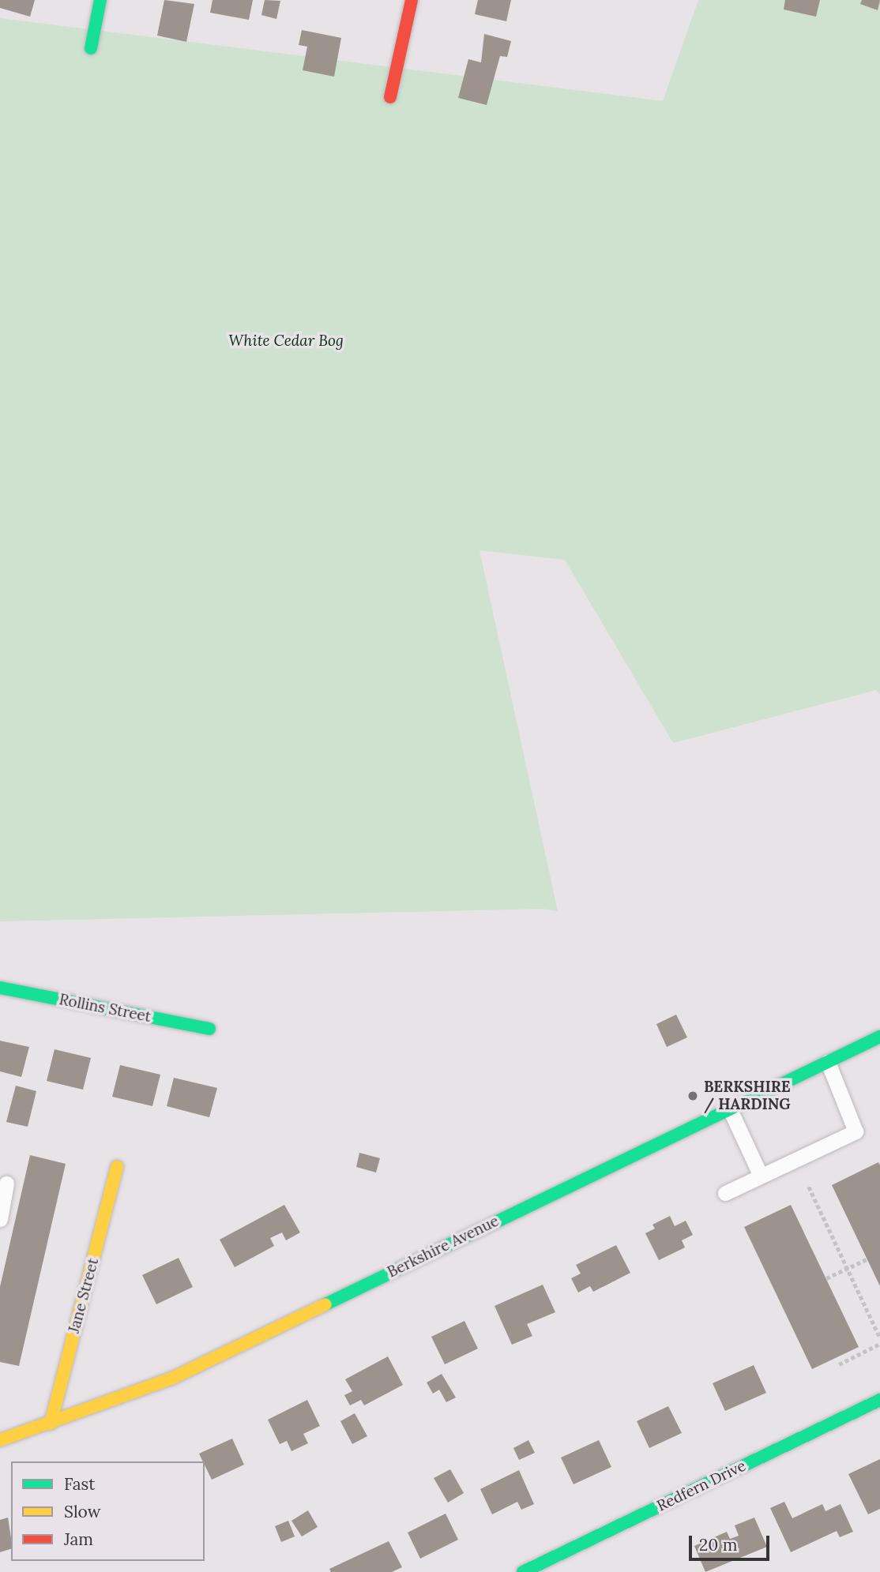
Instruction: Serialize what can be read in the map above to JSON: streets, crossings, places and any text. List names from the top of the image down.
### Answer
{
  "streets": {
    "street": [
      "Rollins Street",
      "Berkshire Avenue",
      "Jane Street",
      "Redfern Drive"
    ]
  },
  "crossings": [
    ["Berkshire Avenue", "Jane Street"]
  ],
  "parks": ["White Cedar Bog"],
  "places": ["BERKSHIRE / HARDING"],
  "legend": ["Fast", "Slow", "Jam"],
  "scale_bar": "20 m"
}
